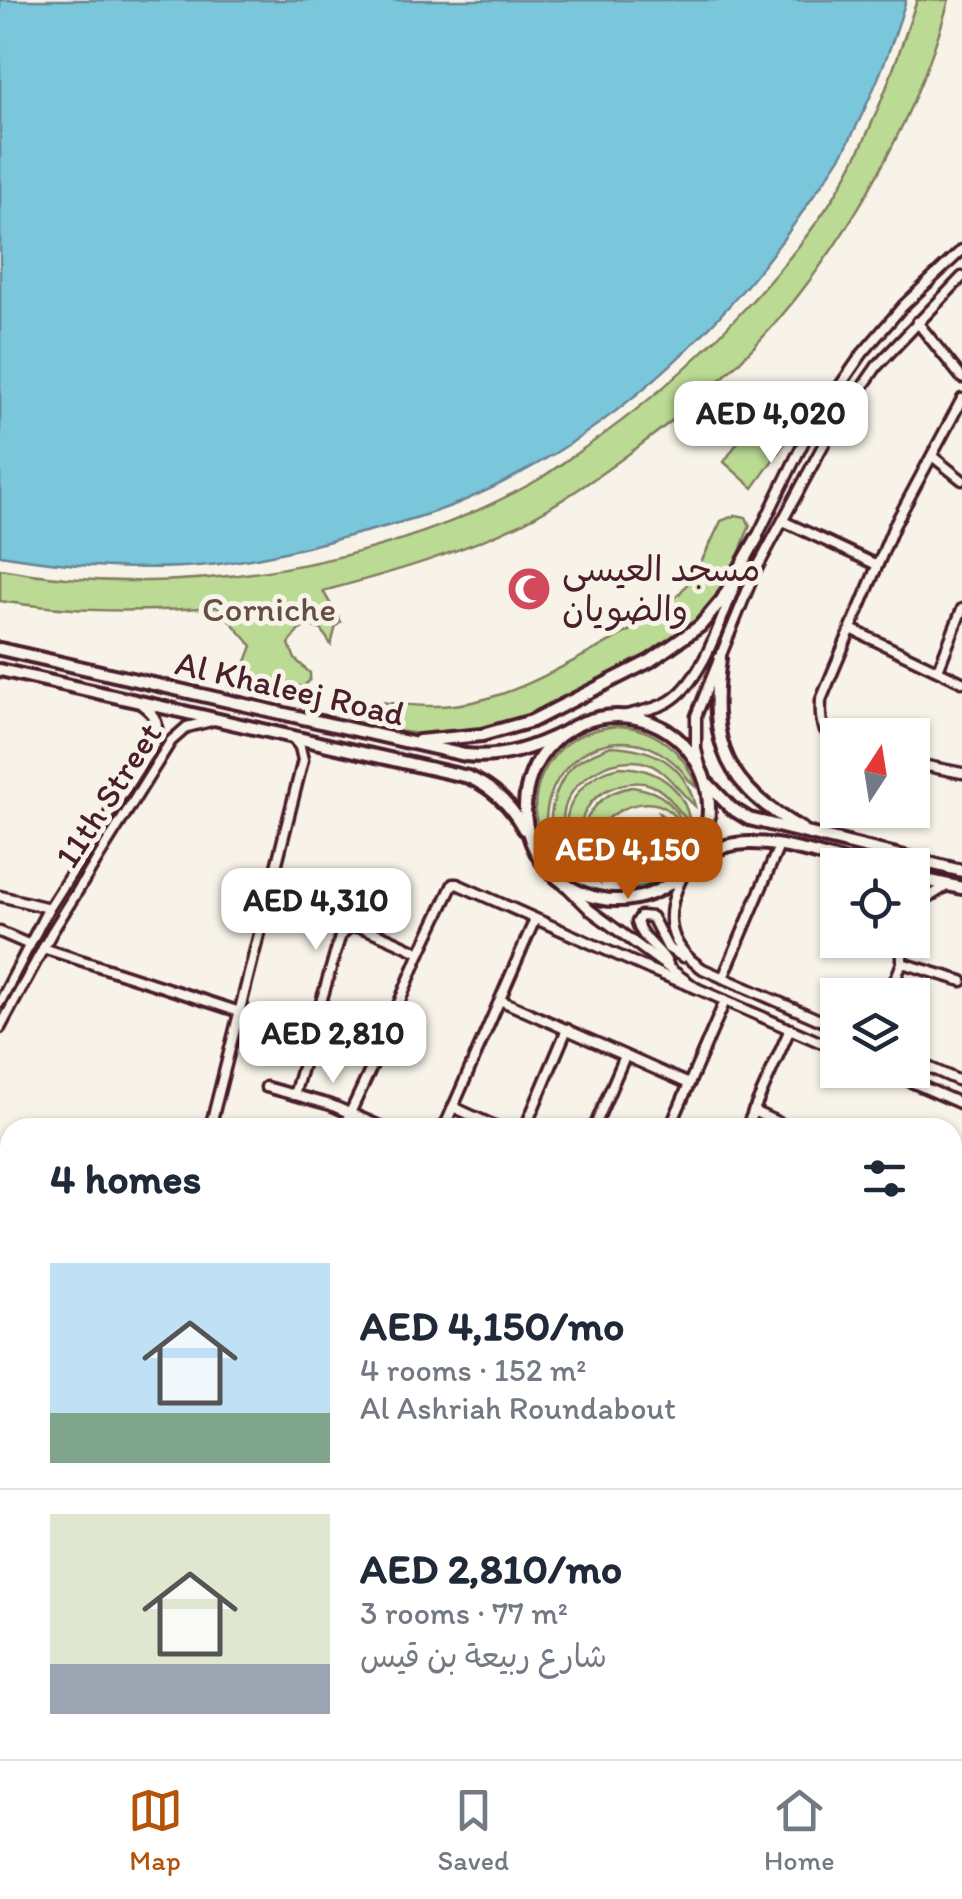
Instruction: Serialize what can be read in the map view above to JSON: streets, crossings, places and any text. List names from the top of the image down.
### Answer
{
  "streets": {
    "main road": ["Al Khaleej Road"],
    "street": ["11th Street"]
  },
  "crossings": [
    ["Al Khaleej Road", "11th Street"]
  ],
  "parks": ["Corniche"],
  "places": {
    "mosque": ["مسجد العيسى والضويان"]
  },
  "north": "top",
  "page": {
    "price": [
      "AED 4,020",
      "AED 4,150",
      "AED 4,310",
      "AED 2,810"
    ],
    "heading": "4 homes",
    "list": [
      {
        "name": "AED 4,150/mo",
        "note": "4 rooms · 152 m² · Al Ashriah Roundabout"
      },
      {
        "name": "AED 2,810/mo",
        "note": "3 rooms · 77 m² · شارع ربيعة بن قيس"
      }
    ],
    "tabs": ["Map", "Saved", "Home"]
  }
}
